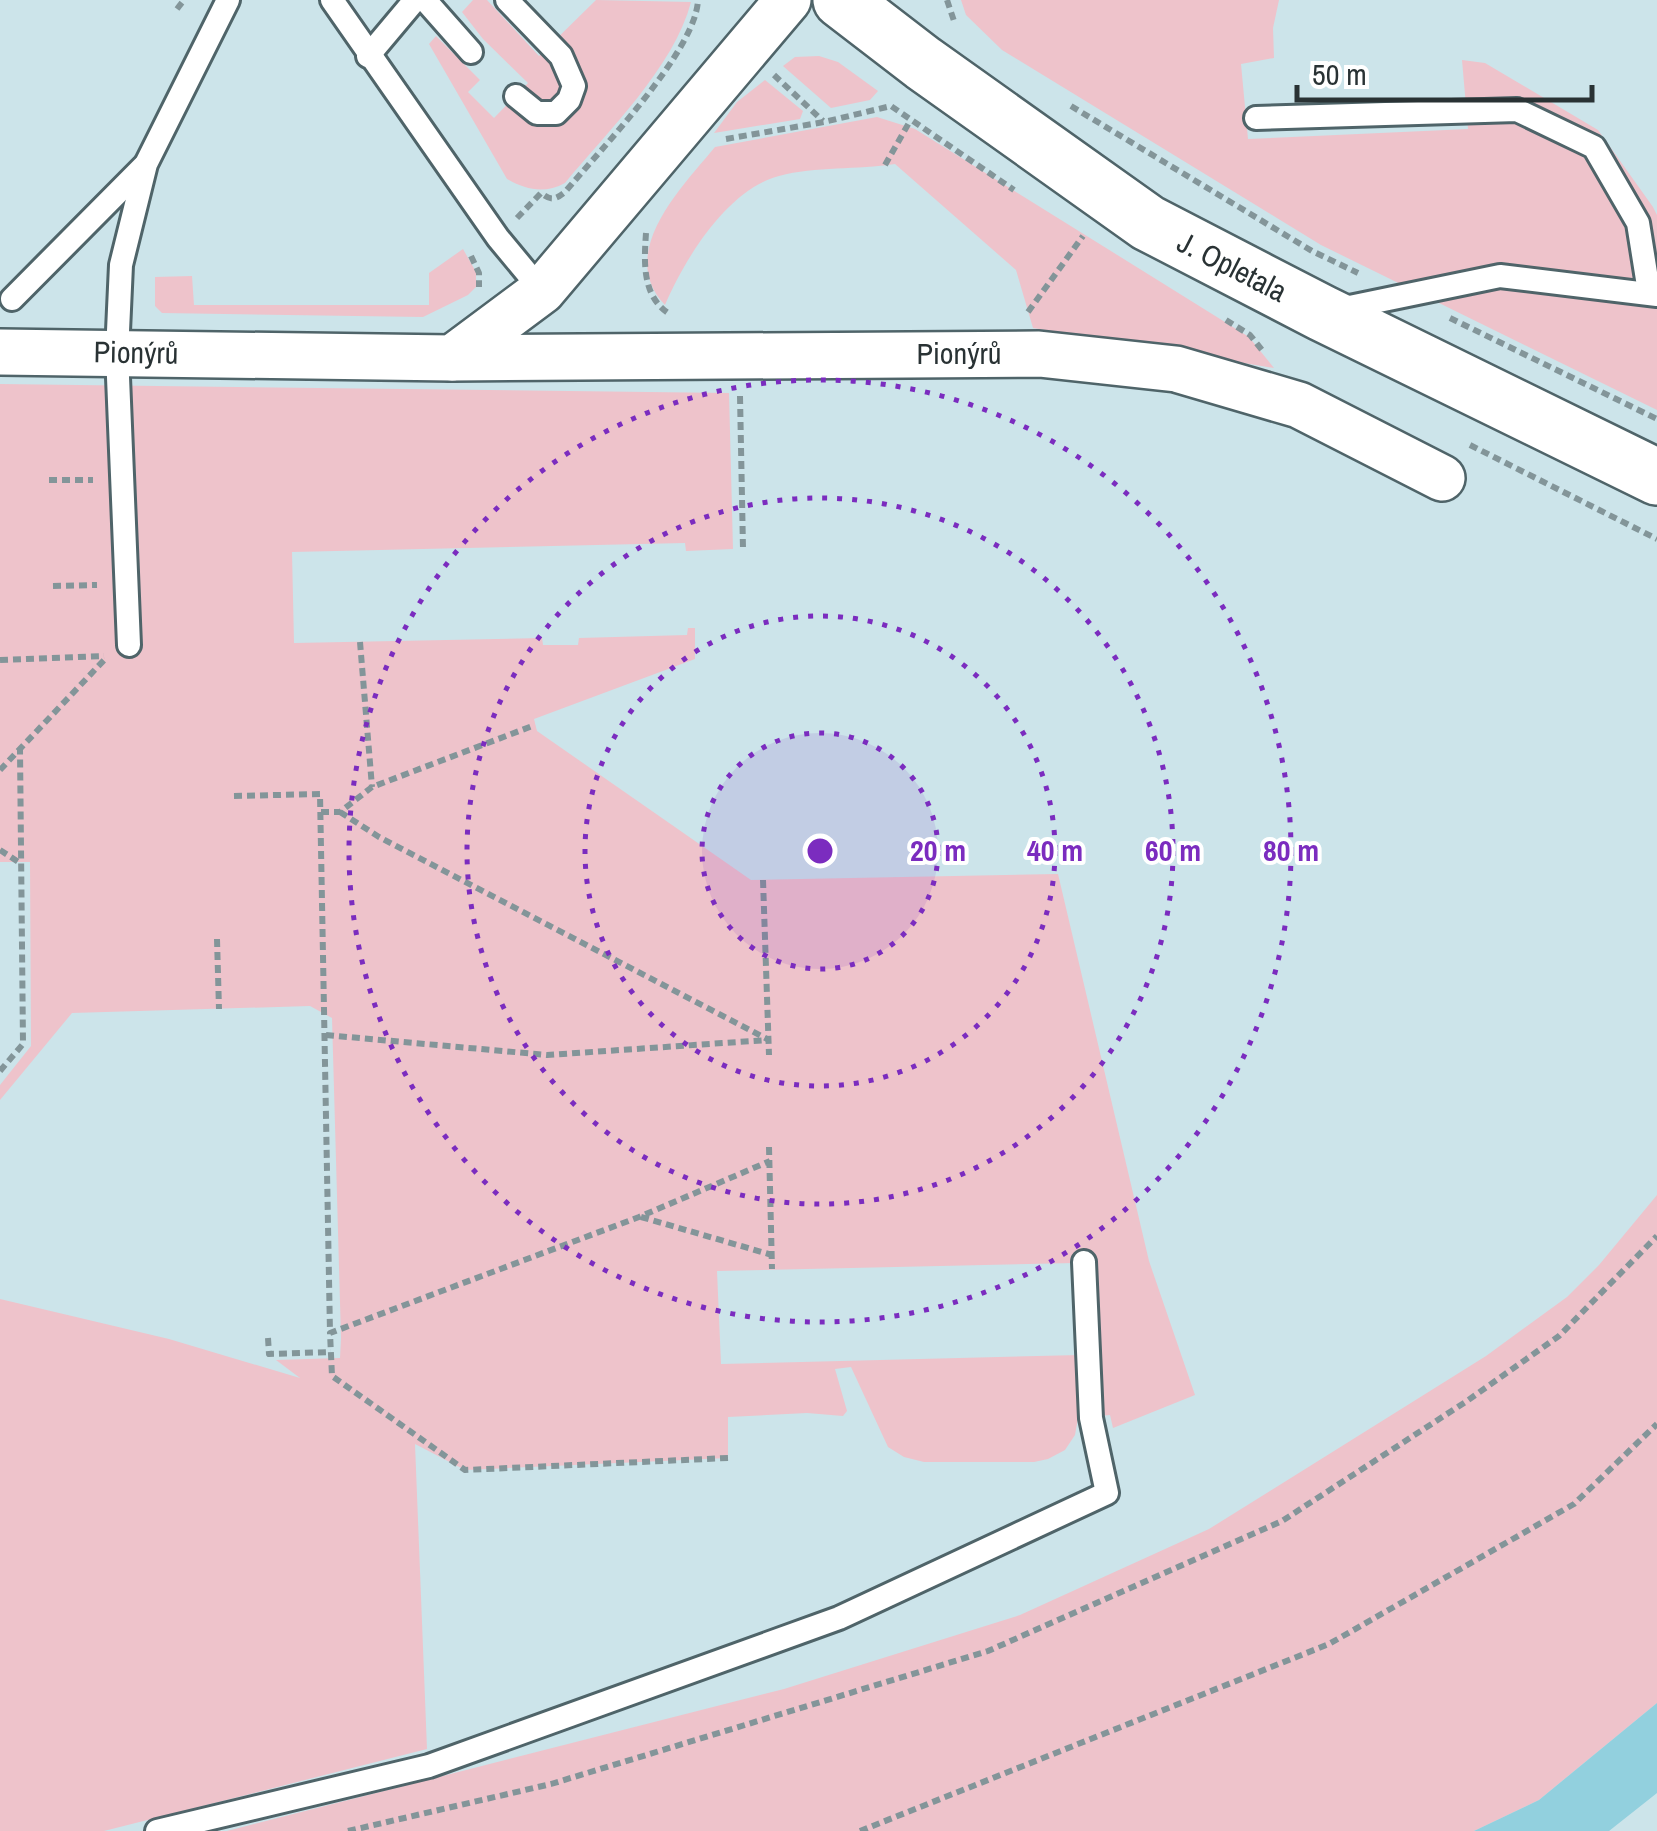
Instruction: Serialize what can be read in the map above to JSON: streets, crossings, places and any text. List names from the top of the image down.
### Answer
{
  "streets": {
    "main road": ["J. Opletala"],
    "street": ["Pionýrů"]
  },
  "scale_bar": "50 m",
  "rings": [
    "20 m",
    "40 m",
    "60 m",
    "80 m"
  ]
}
